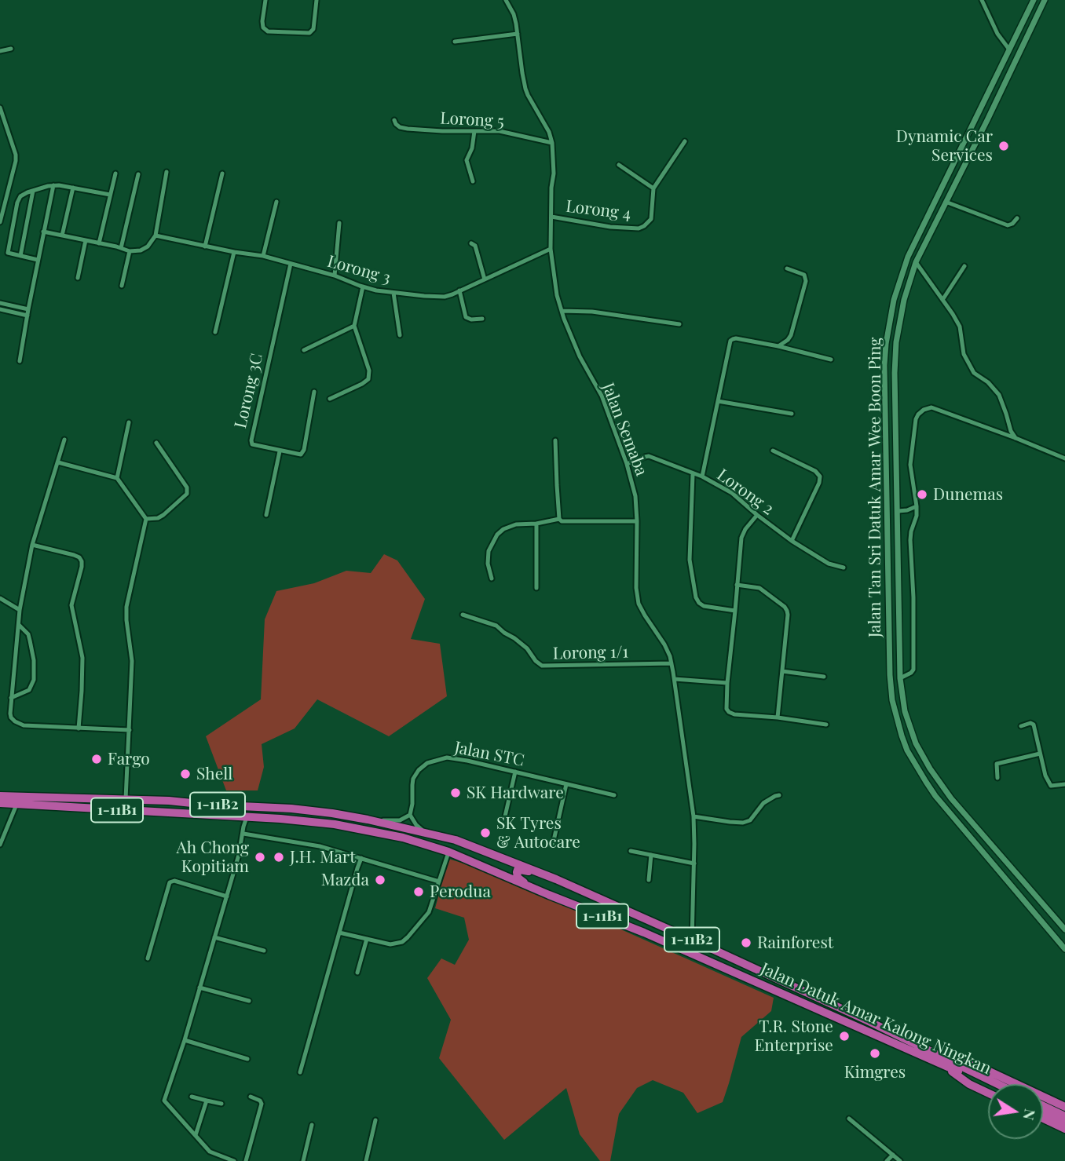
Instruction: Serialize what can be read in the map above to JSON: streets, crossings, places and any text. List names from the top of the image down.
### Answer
{
  "streets": {
    "highway": ["1-11B2", "1-11B1", "Jalan Datuk Amar Kalong Ningkan"],
    "main road": ["Jalan Tan Sri Datuk Amar Wee Boon Ping"],
    "street": [
      "Lorong 5",
      "Lorong 4",
      "Lorong 3",
      "Lorong 3C",
      "Jalan Semaba",
      "Lorong 2",
      "Lorong 1/1",
      "Jalan STC"
    ]
  },
  "crossings": [
    ["Lorong 5", "Jalan Semaba"],
    ["Lorong 4", "Jalan Semaba"],
    ["Lorong 3", "Lorong 3C"],
    ["Lorong 3", "Jalan Semaba"],
    ["Jalan Semaba", "Lorong 2"],
    ["Jalan Semaba", "Lorong 1/1"],
    ["Jalan Semaba", "Jalan Datuk Amar Kalong Ningkan"]
  ],
  "places": [
    "Dynamic Car Services",
    "Dunemas",
    "Fargo",
    "Shell",
    "SK Hardware",
    "SK Tyres & Autocare",
    "Ah Chong Kopitiam",
    "J.H. Mart",
    "Mazda",
    "Perodua",
    "Rainforest",
    "T.R. Stone Enterprise",
    "Kimgres"
  ],
  "north": "right"
}
